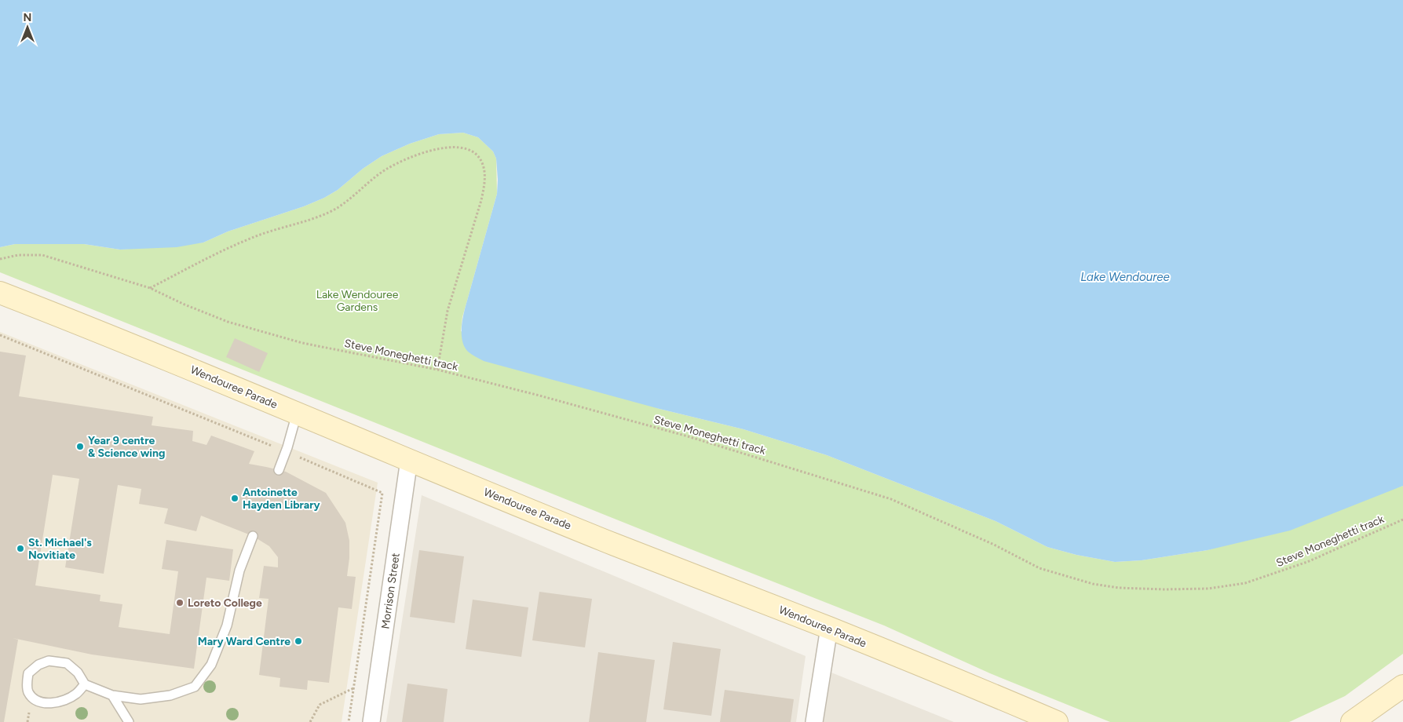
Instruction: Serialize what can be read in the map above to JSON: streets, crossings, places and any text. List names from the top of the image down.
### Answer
{
  "streets": {
    "street": ["Wendouree Parade", "Morrison Street"],
    "path": ["Steve Moneghetti track"]
  },
  "crossings": [
    ["Wendouree Parade", "Morrison Street"]
  ],
  "water": ["Lake Wendouree"],
  "parks": ["Lake Wendouree Gardens"],
  "places": [
    "Year 9 centre & Science wing",
    "Antoinette Hayden Library",
    "St. Michael's Novitiate",
    "Loreto College",
    "Mary Ward Centre"
  ],
  "north": "top"
}
